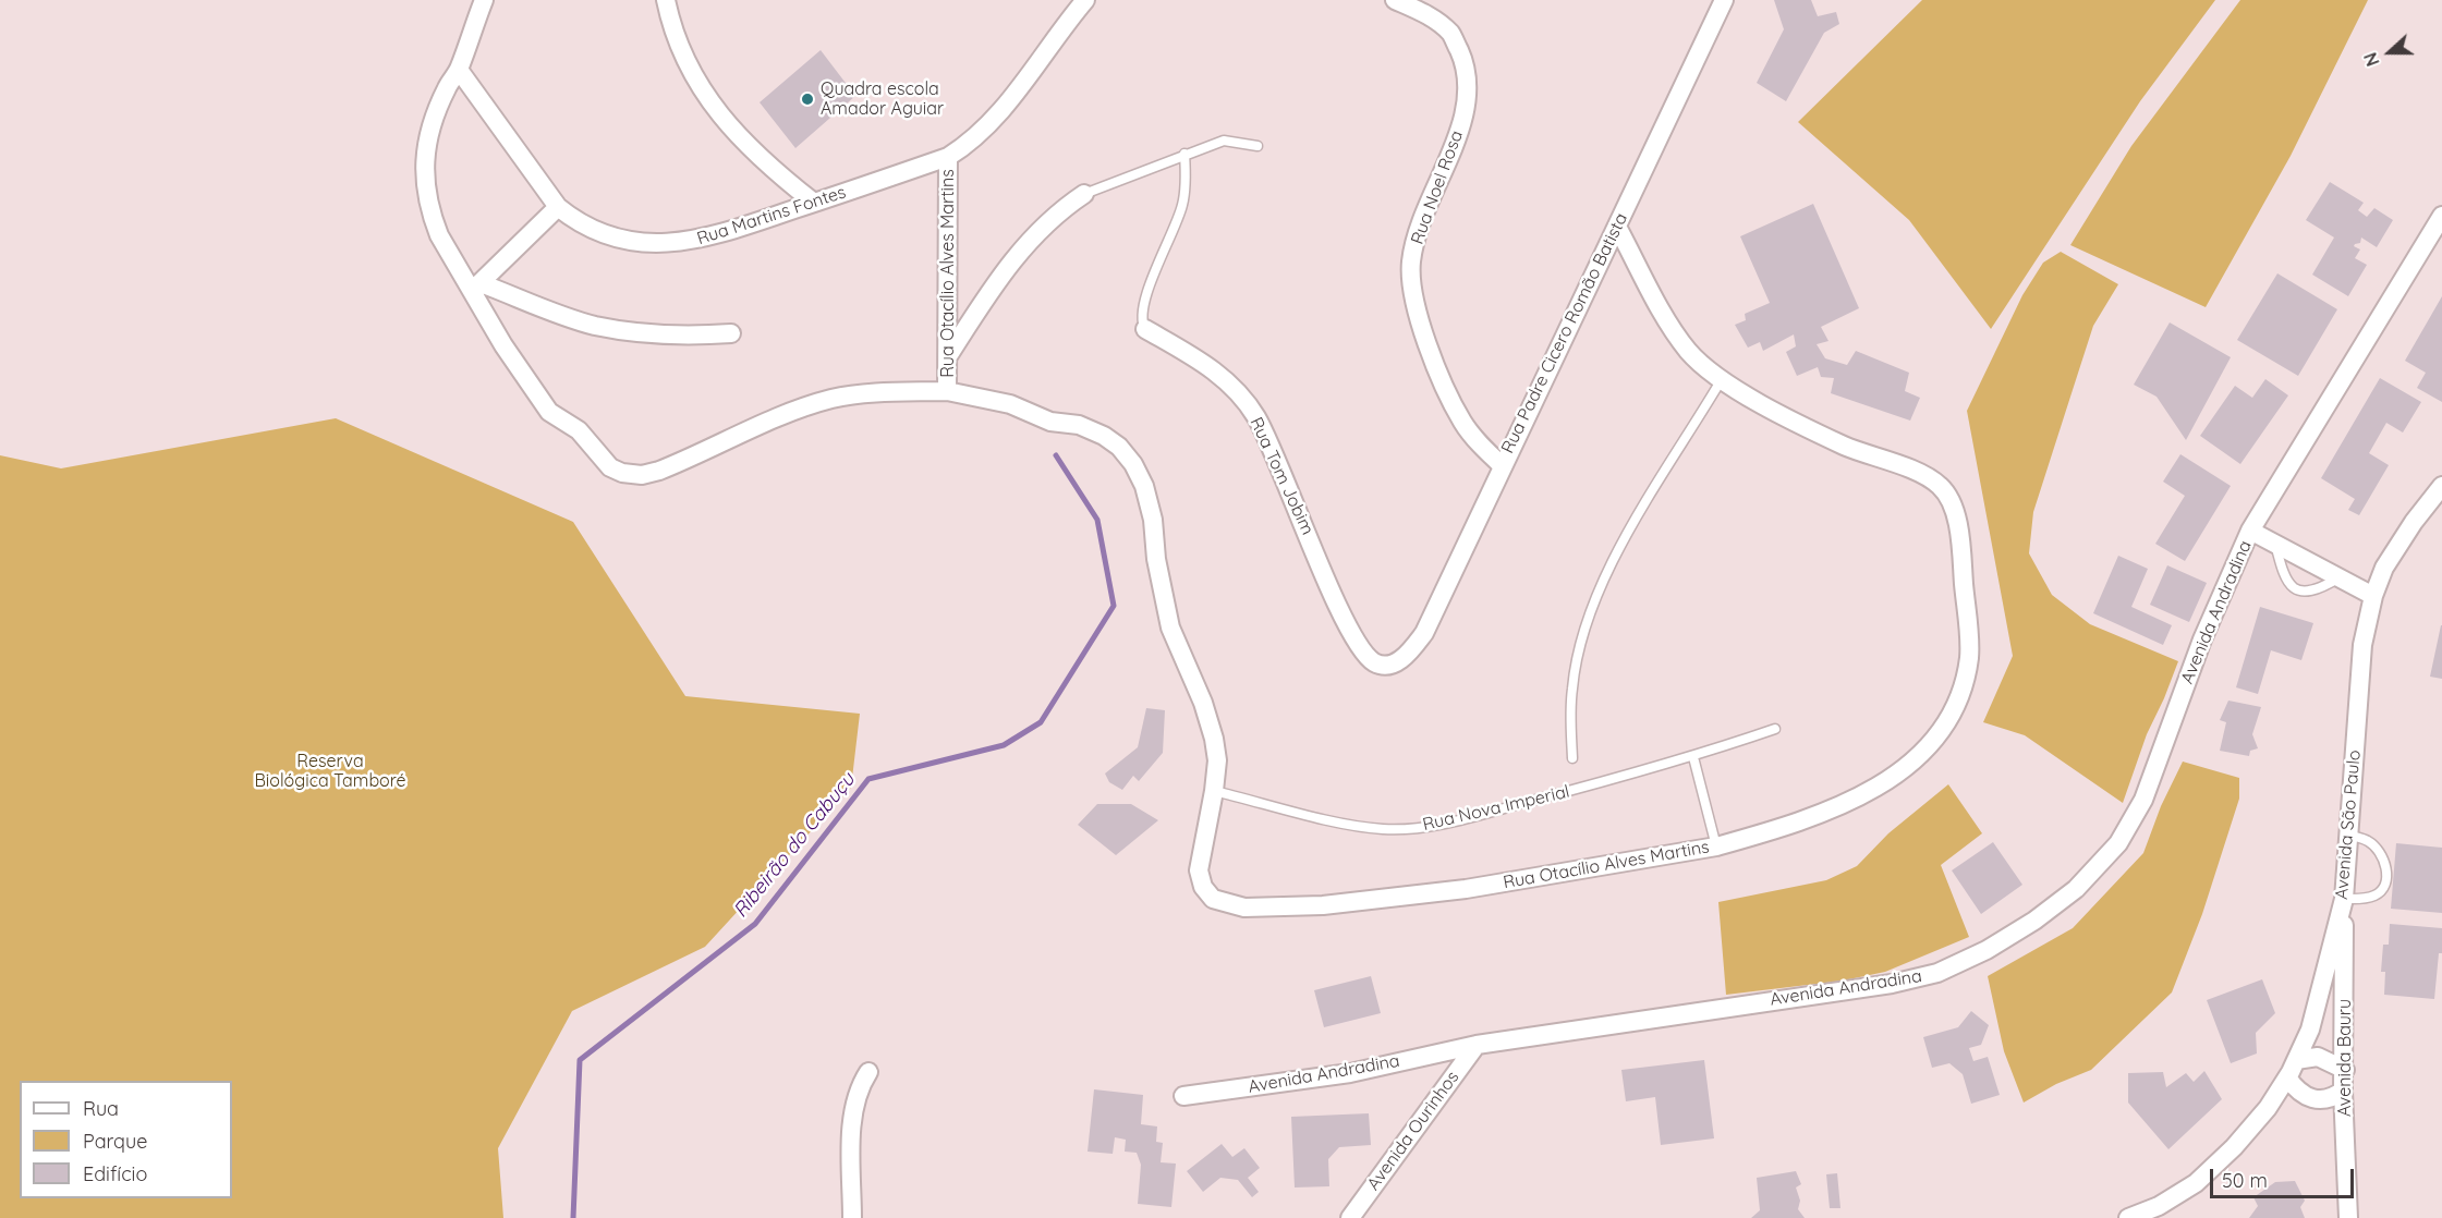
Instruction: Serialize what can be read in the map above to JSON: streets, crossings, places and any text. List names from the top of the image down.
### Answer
{
  "streets": {
    "street": [
      "Rua Noel Rosa",
      "Rua Martins Fontes",
      "Rua Otacílio Alves Martins",
      "Rua Padre Cicero Romão Batista",
      "Rua Tom Jobim",
      "Avenida Andradina",
      "Avenida São Paulo",
      "Avenida Bauru",
      "Avenida Ourinhos"
    ],
    "lane": ["Rua Nova Imperial"]
  },
  "crossings": [
    ["Rua Noel Rosa", "Rua Padre Cicero Romão Batista"],
    ["Rua Martins Fontes", "Rua Otacílio Alves Martins"],
    ["Rua Otacílio Alves Martins", "Rua Padre Cicero Romão Batista"],
    ["Rua Otacílio Alves Martins", "Rua Nova Imperial"],
    ["Rua Padre Cicero Romão Batista", "Rua Tom Jobim"],
    ["Avenida Andradina", "Avenida Ourinhos"],
    ["Avenida São Paulo", "Avenida Bauru"]
  ],
  "water": ["Ribeirão do Cabuçu"],
  "parks": ["Reserva Biológica Tamboré"],
  "places": ["Quadra escola Amador Aguiar"],
  "legend": ["Rua", "Parque", "Edifício"],
  "scale_bar": "50 m",
  "north": "left"
}
